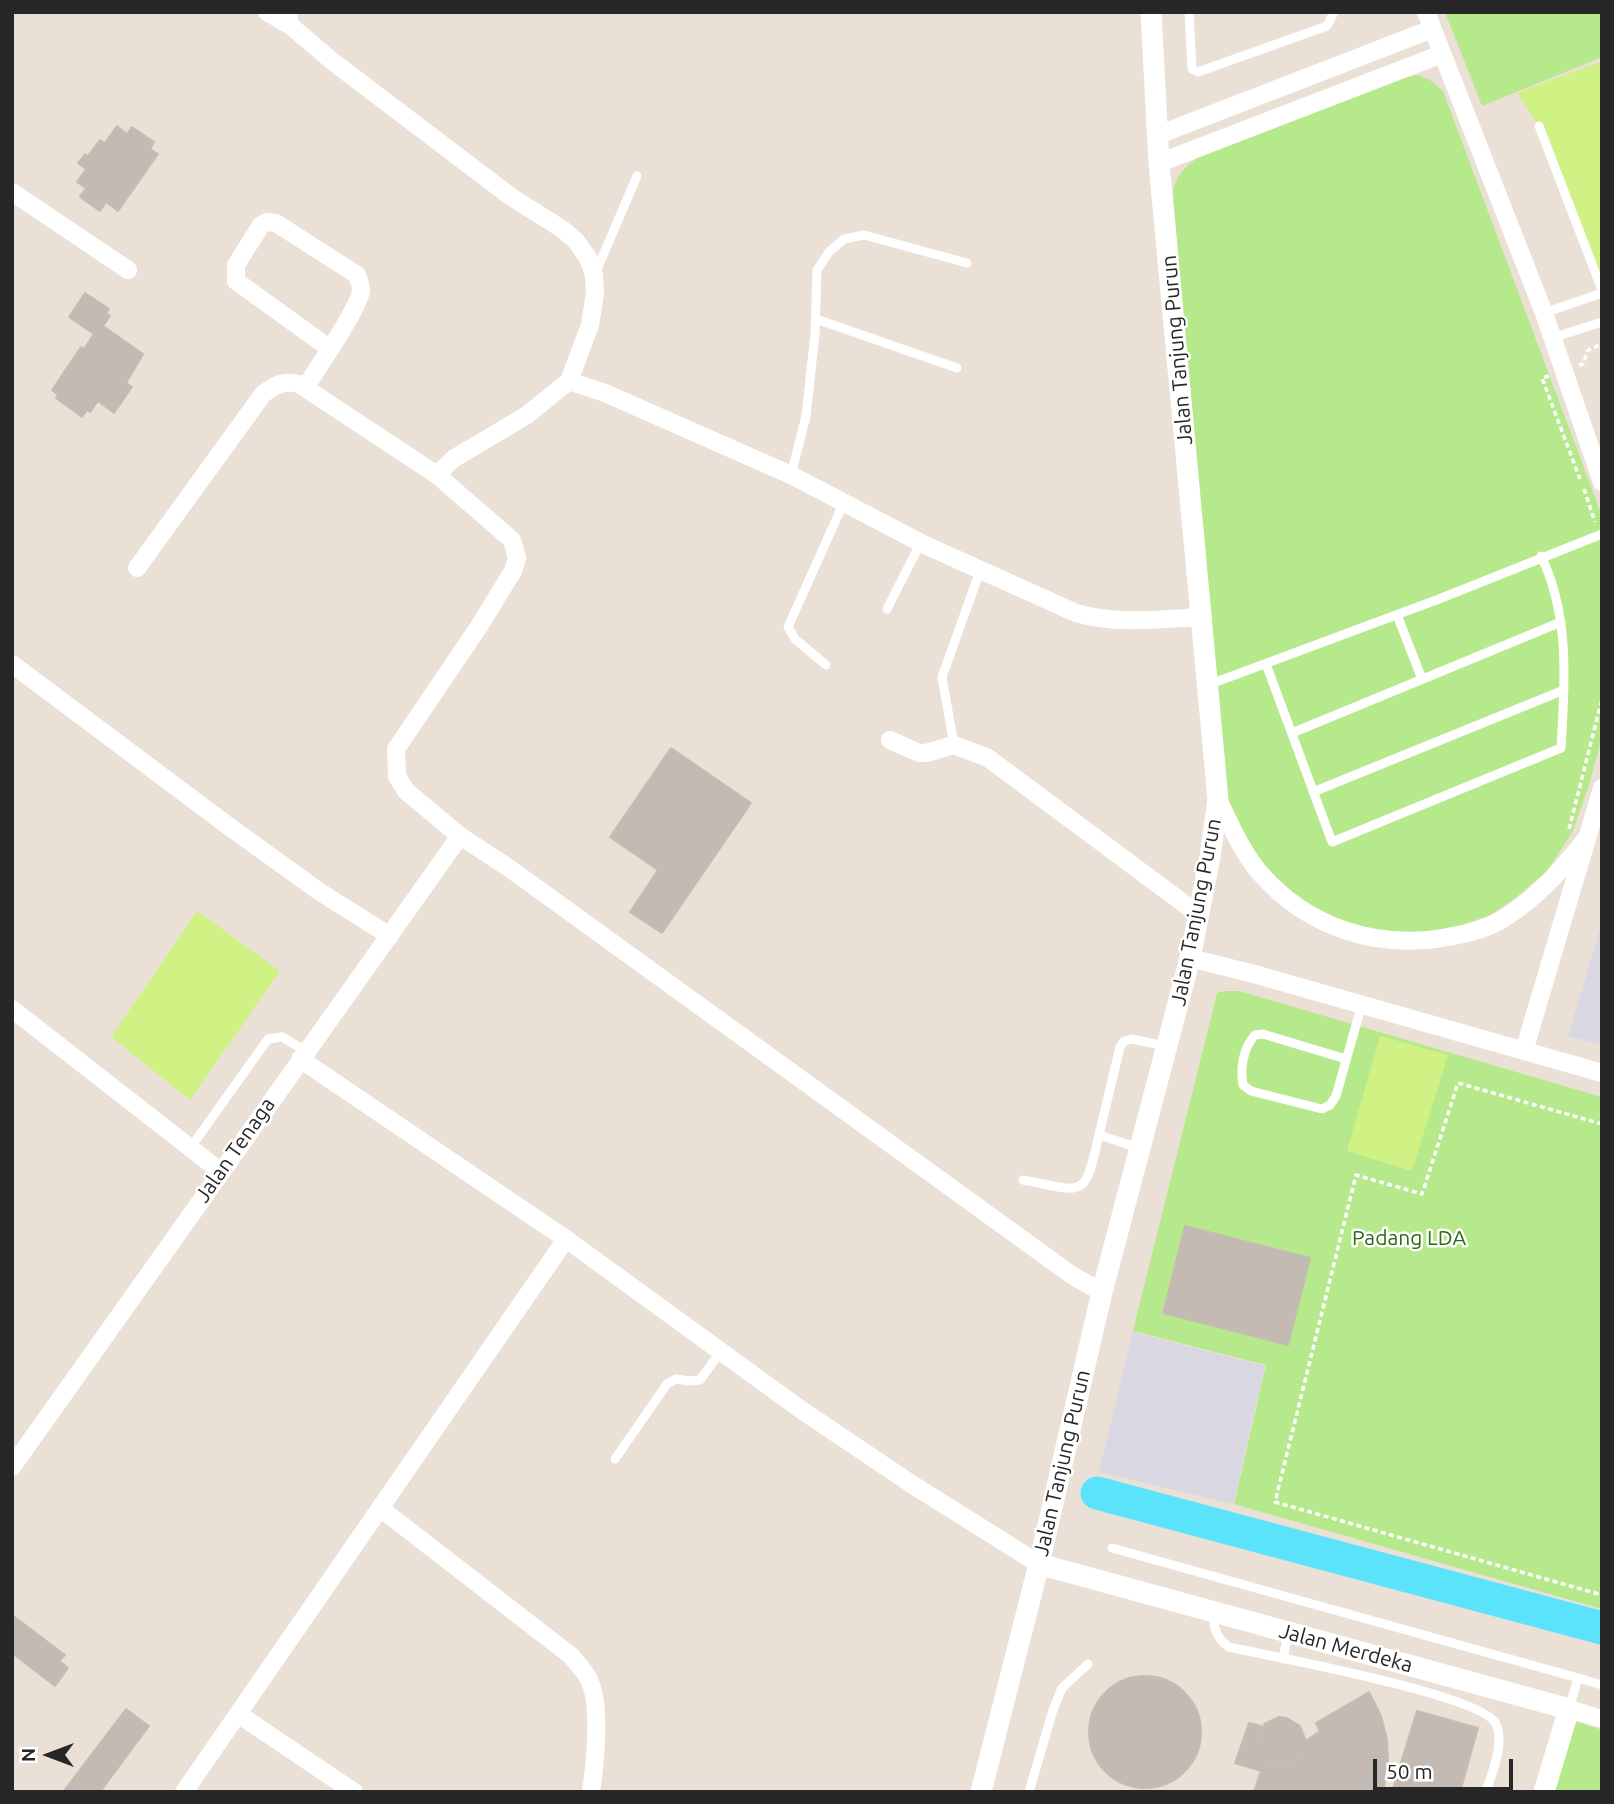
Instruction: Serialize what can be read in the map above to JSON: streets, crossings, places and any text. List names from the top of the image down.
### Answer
{
  "streets": {
    "street": ["Jalan Tanjung Purun", "Jalan Tenaga", "Jalan Merdeka"]
  },
  "crossings": [
    ["Jalan Tanjung Purun", "Jalan Merdeka"]
  ],
  "parks": ["Padang LDA"],
  "scale_bar": "50 m",
  "north": "left"
}
